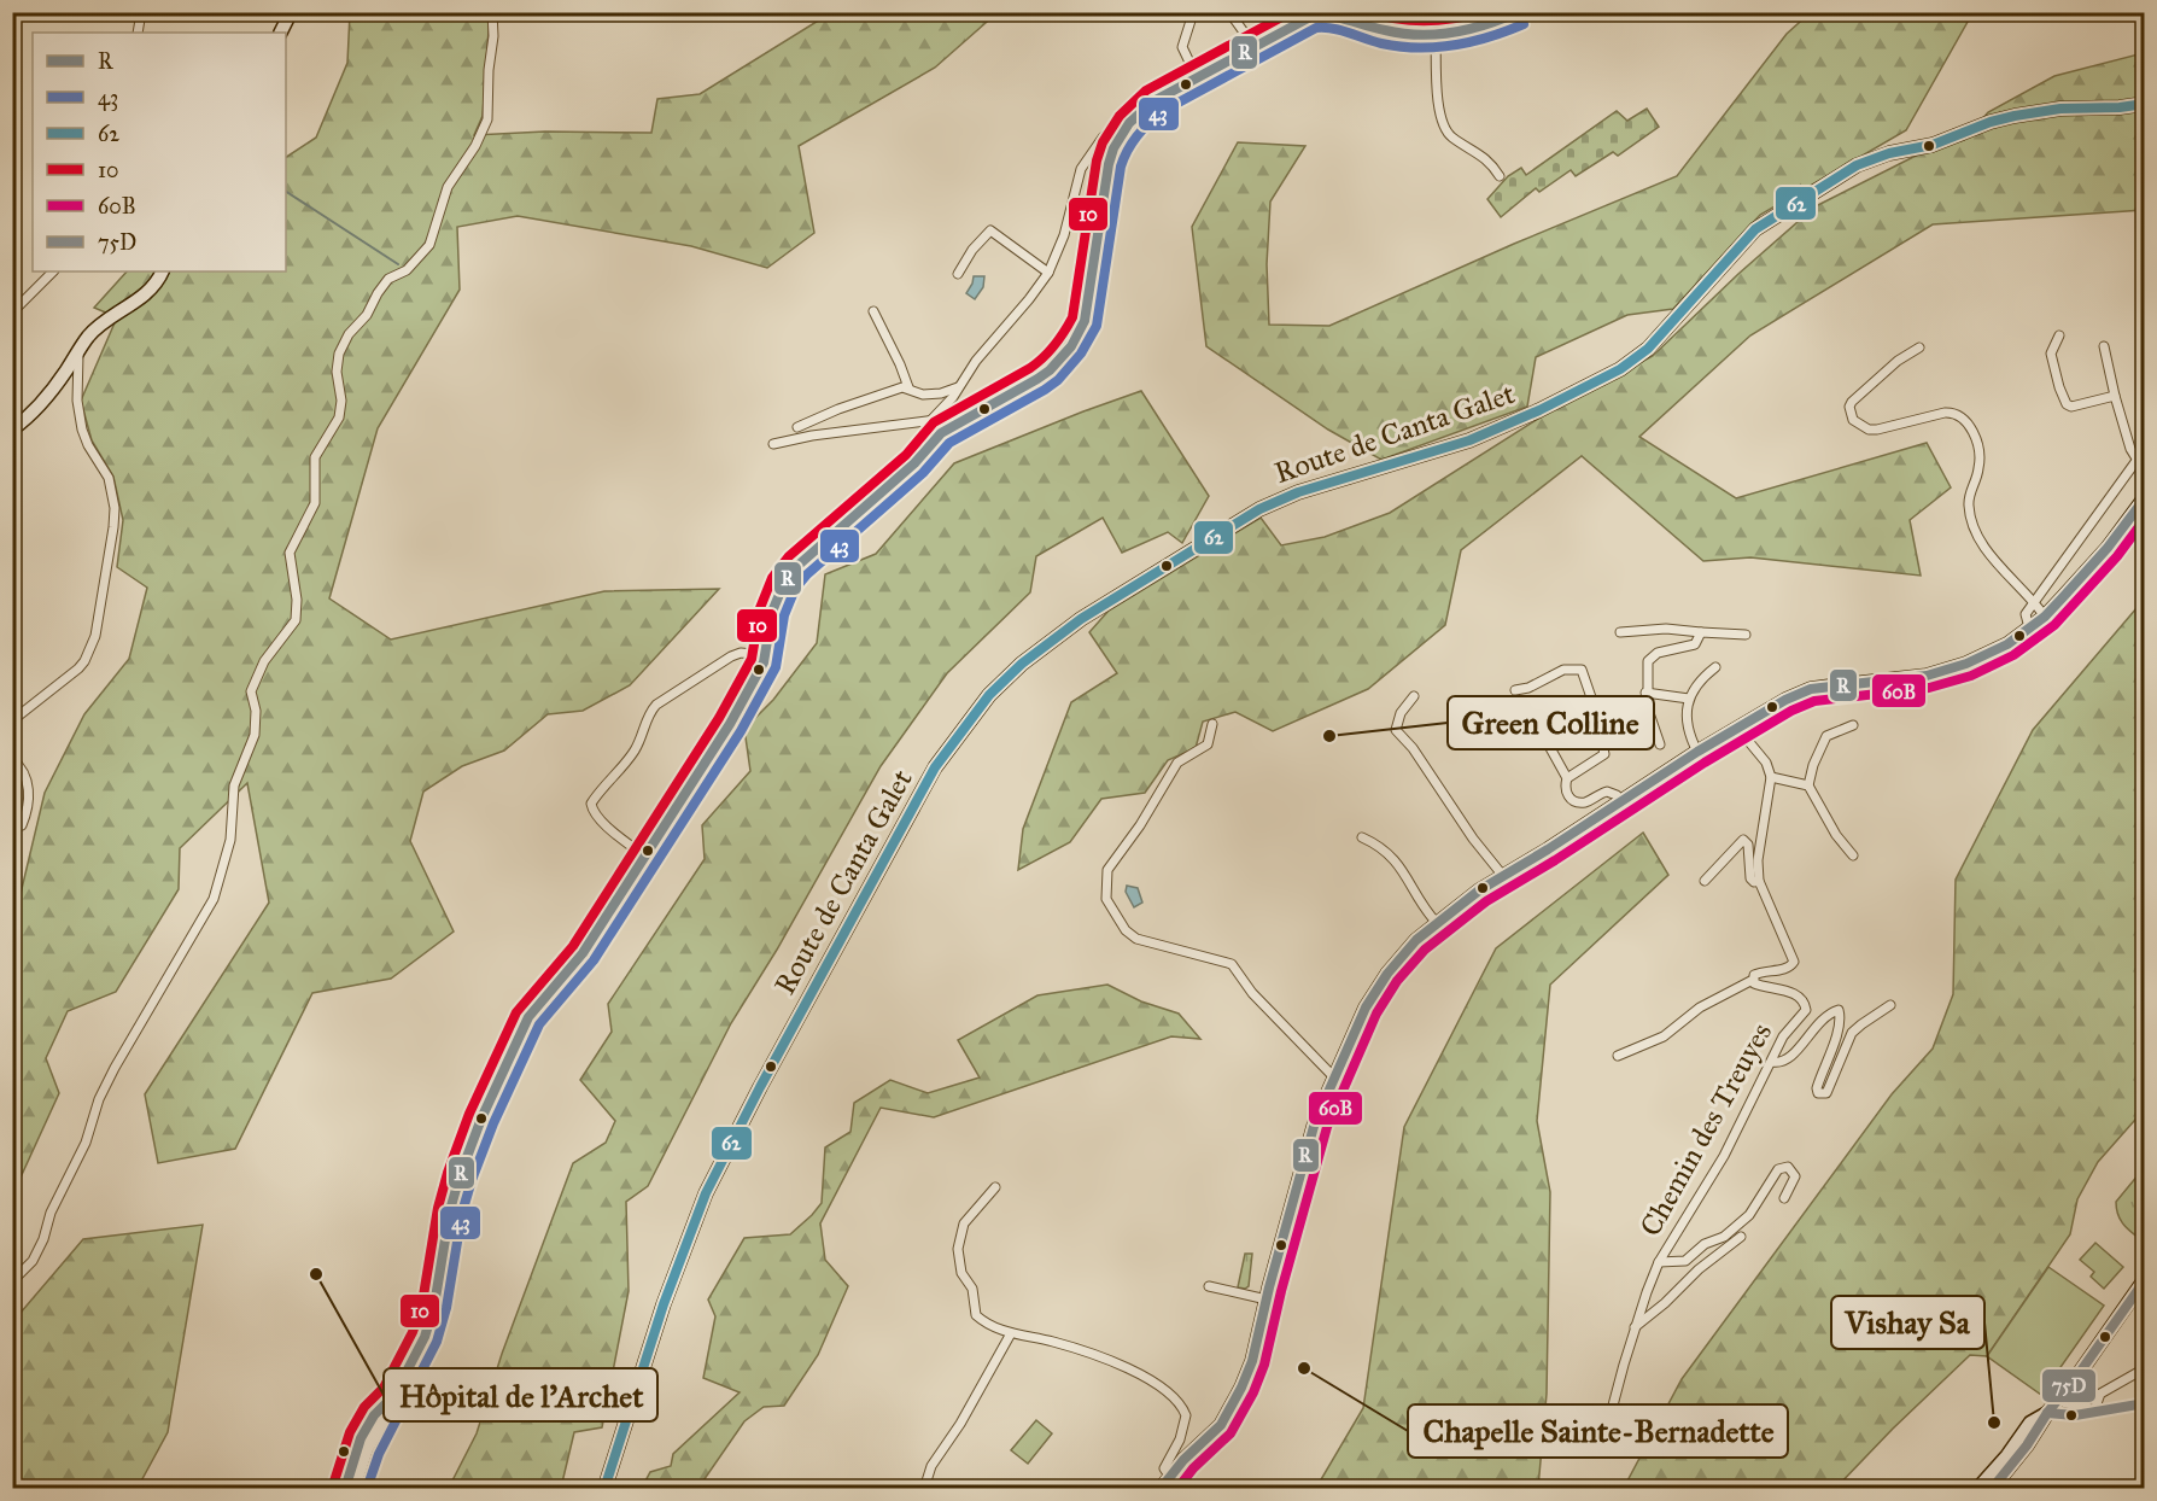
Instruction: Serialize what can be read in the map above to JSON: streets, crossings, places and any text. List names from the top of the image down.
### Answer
{
  "streets": {
    "street": ["Route de Canta Galet", "Chemin des Treuyes"]
  },
  "places": [
    "Green Colline",
    "Hôpital de l'Archet",
    "Chapelle Sainte-Bernadette",
    "Vishay Sa"
  ],
  "lines": [
    "transit line R",
    "transit line 10",
    "transit line 43",
    "transit line 62",
    "transit line 60B",
    "transit line 75D"
  ],
  "legend": [
    "R",
    "43",
    "62",
    "10",
    "60B",
    "75D"
  ]
}
